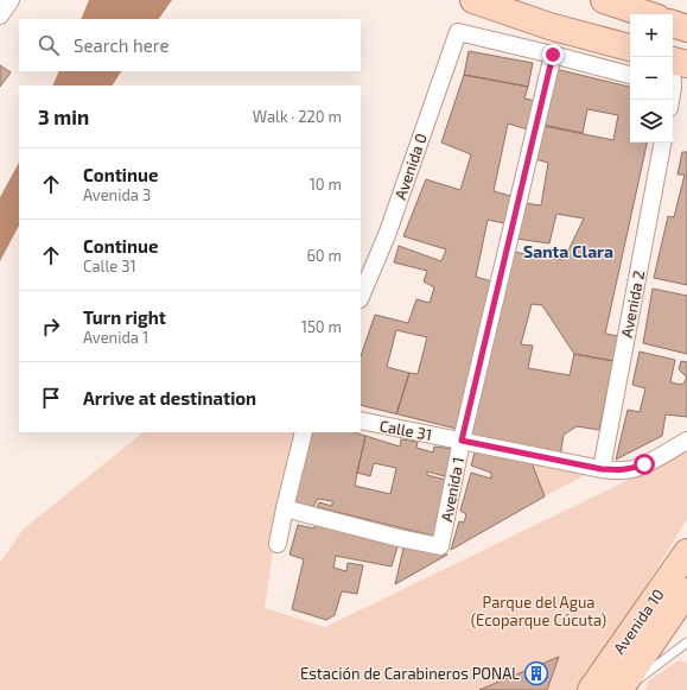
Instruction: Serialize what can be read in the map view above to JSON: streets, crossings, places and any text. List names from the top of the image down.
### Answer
{
  "streets": {
    "main road": ["Avenida 10"],
    "street": [
      "Avenida 0",
      "Avenida 2",
      "Calle 31",
      "Avenida 1"
    ]
  },
  "crossings": [
    ["Avenida 0", "Avenida 1"],
    ["Avenida 2", "Calle 31"],
    ["Calle 31", "Avenida 1"]
  ],
  "districts": ["Santa Clara"],
  "parks": ["Parque del Agua (Ecoparque Cúcuta)"],
  "places": {
    "building": ["Estación de Carabineros PONAL"]
  },
  "page": {
    "map_buttons": ["+", "−"],
    "search": "Search here",
    "heading": ["3 min", "Walk · 220 m"],
    "list": [
      ["Continue", "Avenida 3", "10 m"],
      ["Continue", "Calle 31", "60 m"],
      ["Turn right", "Avenida 1", "150 m"],
      "Arrive at destination"
    ]
  }
}
